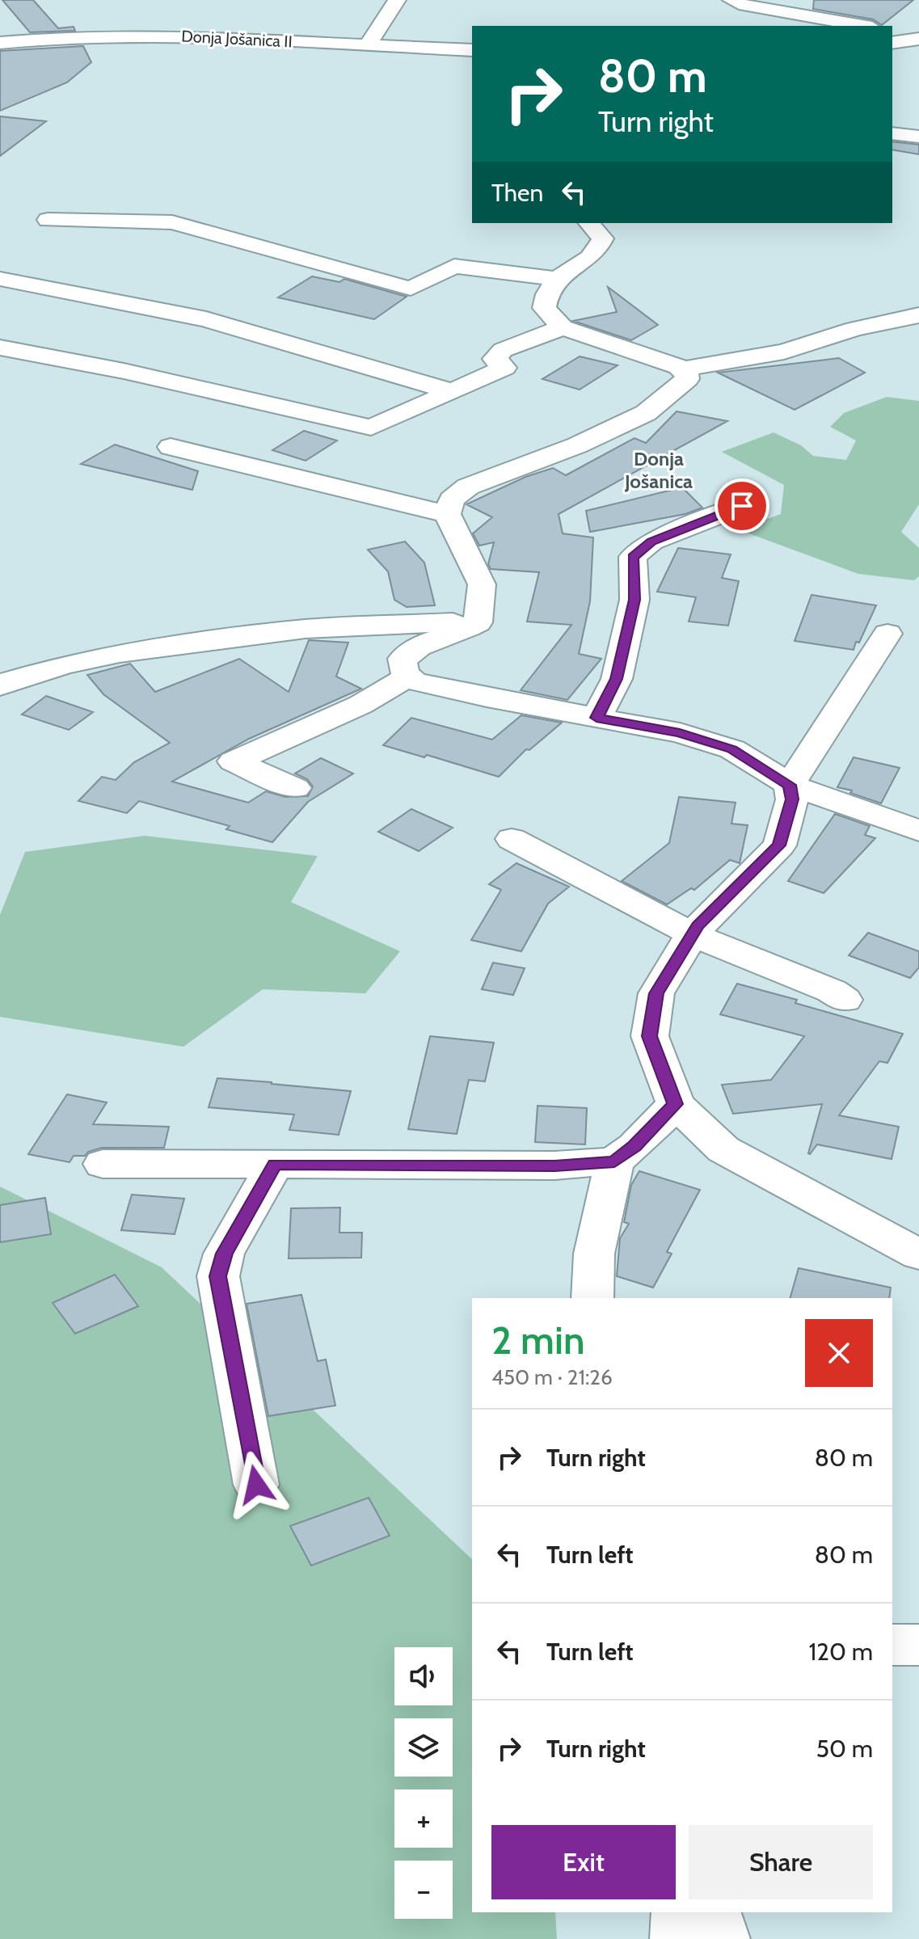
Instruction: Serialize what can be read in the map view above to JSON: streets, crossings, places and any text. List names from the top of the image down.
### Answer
{
  "streets": {
    "street": ["Donja Jošanica II"]
  },
  "districts": ["Donja Jošanica"],
  "page": {
    "turn": ["80 m", "Turn right"],
    "then": "Then",
    "heading": ["2 min", "450 m · 21:26"],
    "list": [
      {
        "name": "Turn right",
        "value": "80 m"
      },
      {
        "name": "Turn left",
        "value": "80 m"
      },
      {
        "name": "Turn left",
        "value": "120 m"
      },
      {
        "name": "Turn right",
        "value": "50 m"
      }
    ],
    "map_buttons": ["+", "−"],
    "buttons": ["Exit", "Share"]
  }
}
